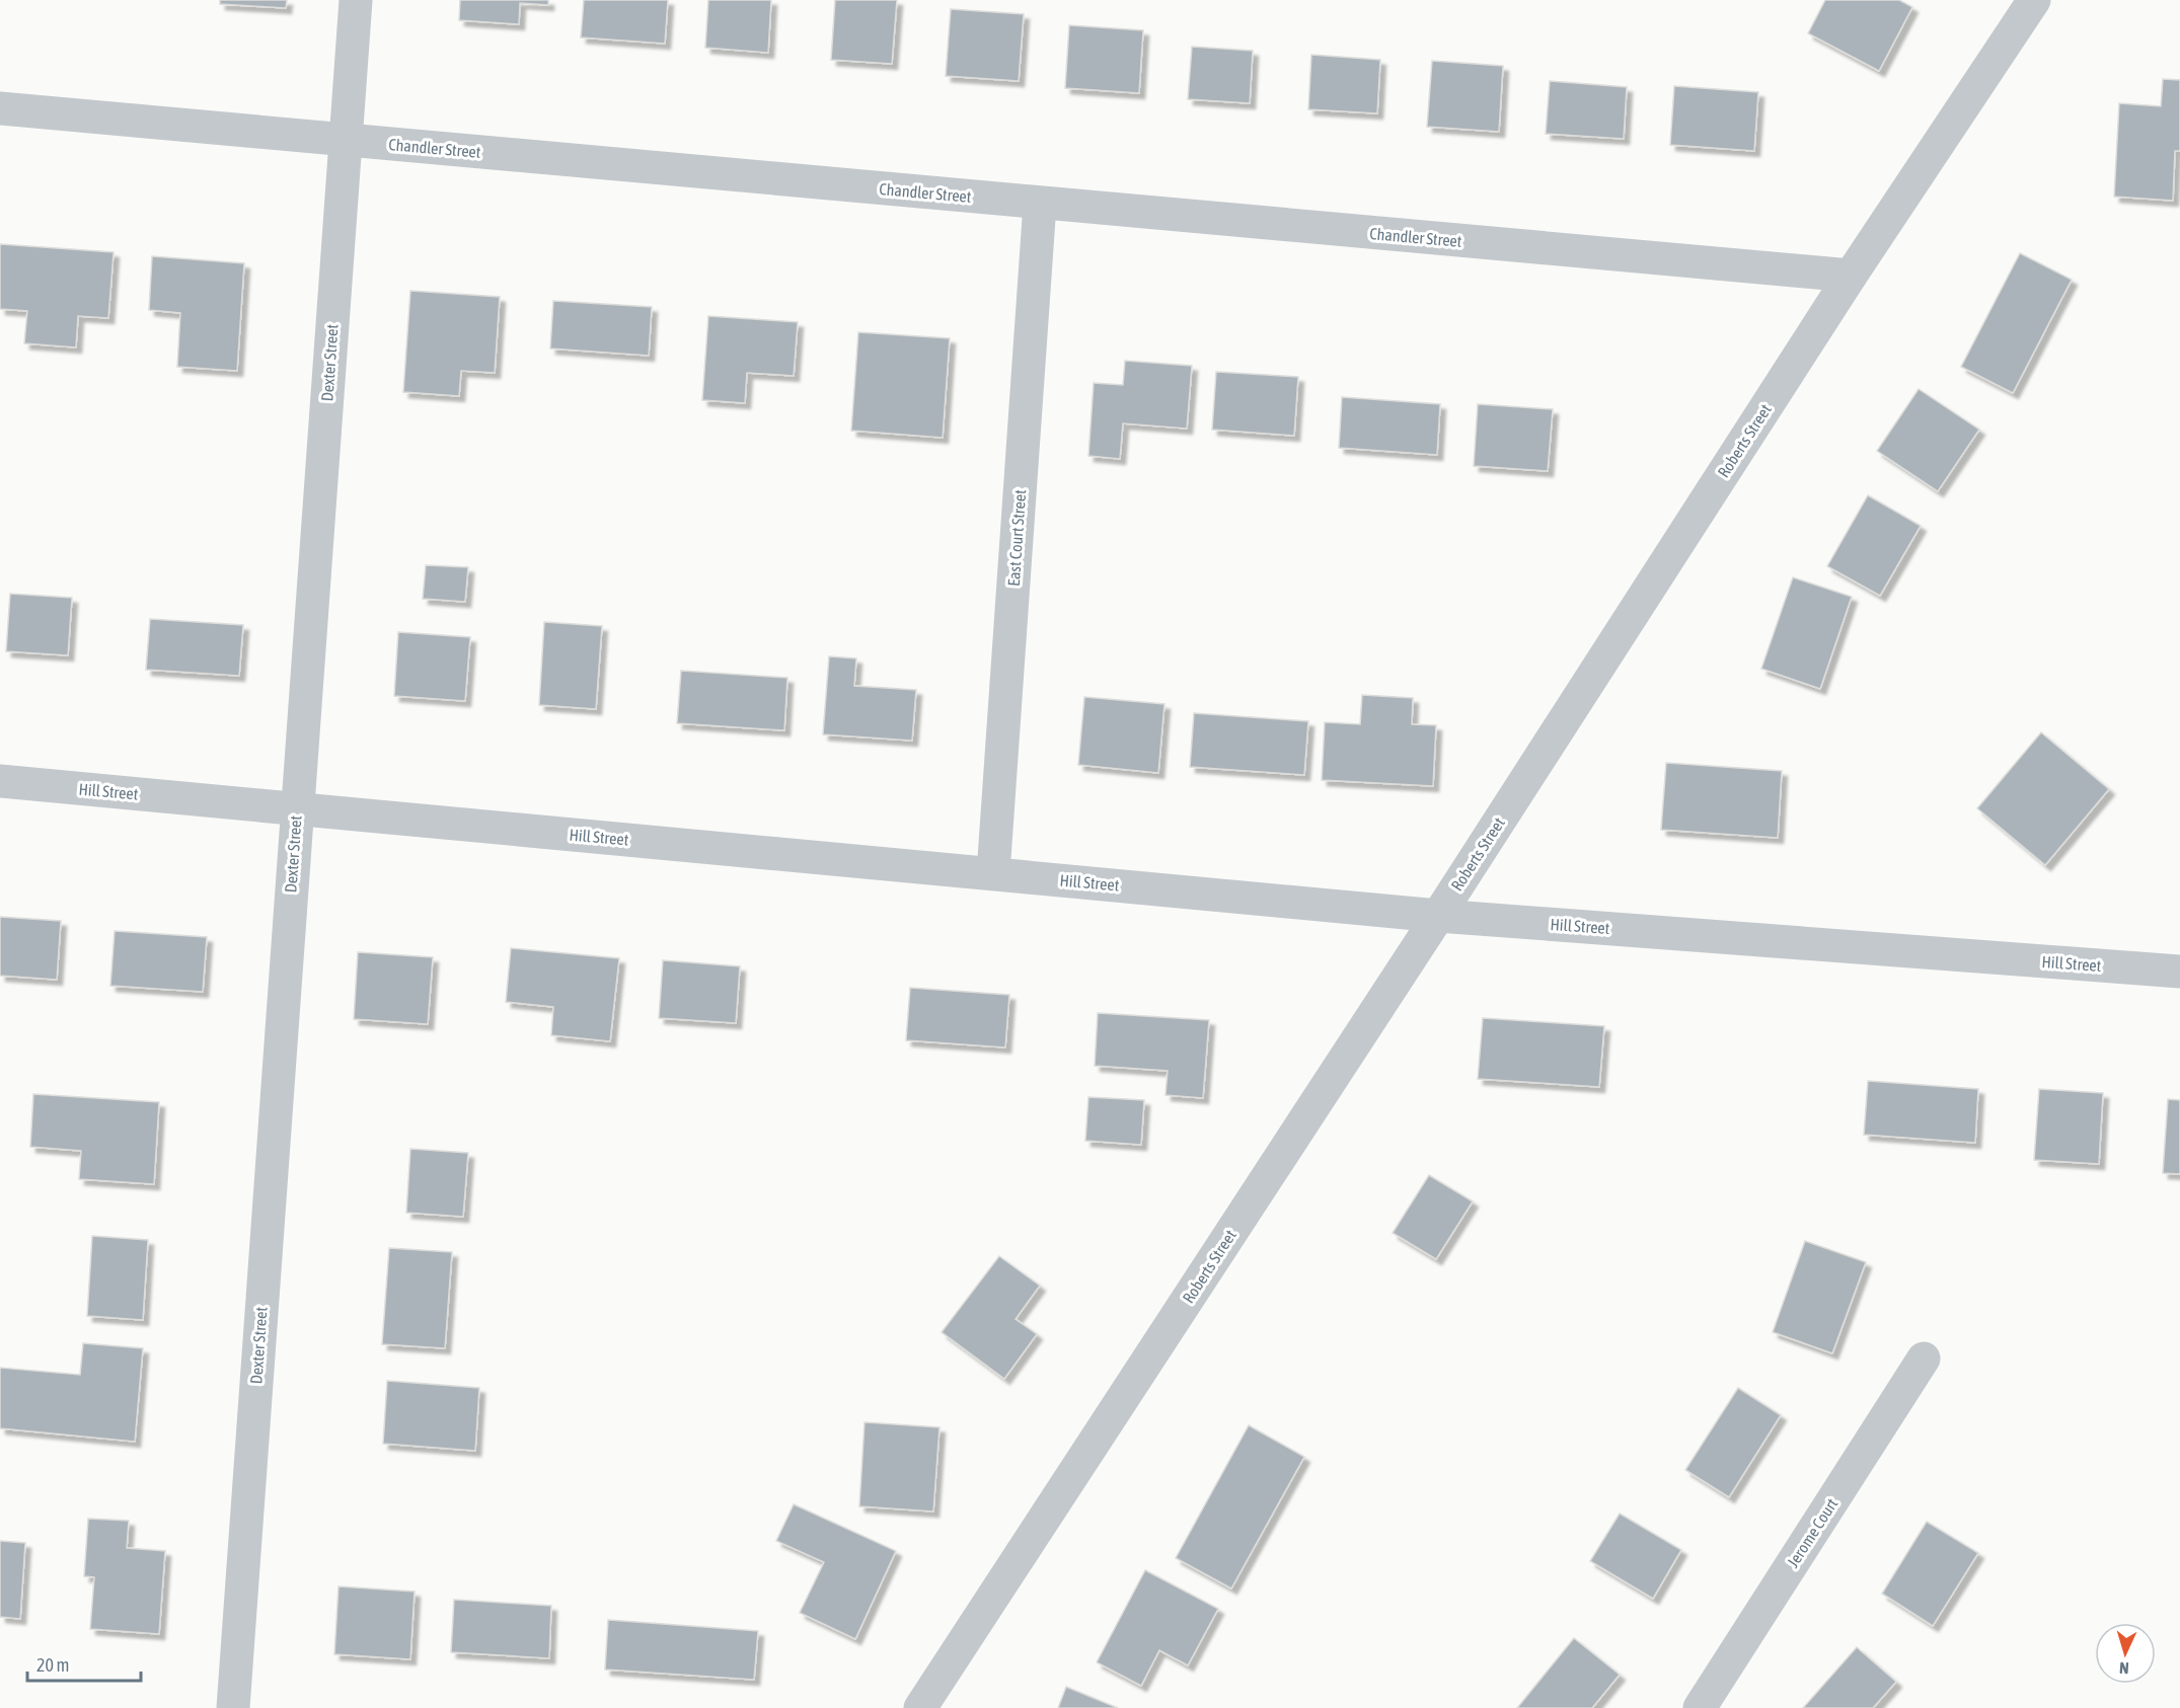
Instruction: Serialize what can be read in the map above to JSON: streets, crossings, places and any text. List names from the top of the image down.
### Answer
{
  "streets": {
    "street": [
      "Chandler Street",
      "Dexter Street",
      "Roberts Street",
      "East Court Street",
      "Hill Street",
      "Jerome Court"
    ]
  },
  "crossings": [
    ["Chandler Street", "Dexter Street"],
    ["Chandler Street", "Roberts Street"],
    ["Chandler Street", "East Court Street"],
    ["Dexter Street", "Hill Street"],
    ["Roberts Street", "Hill Street"],
    ["East Court Street", "Hill Street"]
  ],
  "scale_bar": "20 m",
  "north": "bottom"
}
